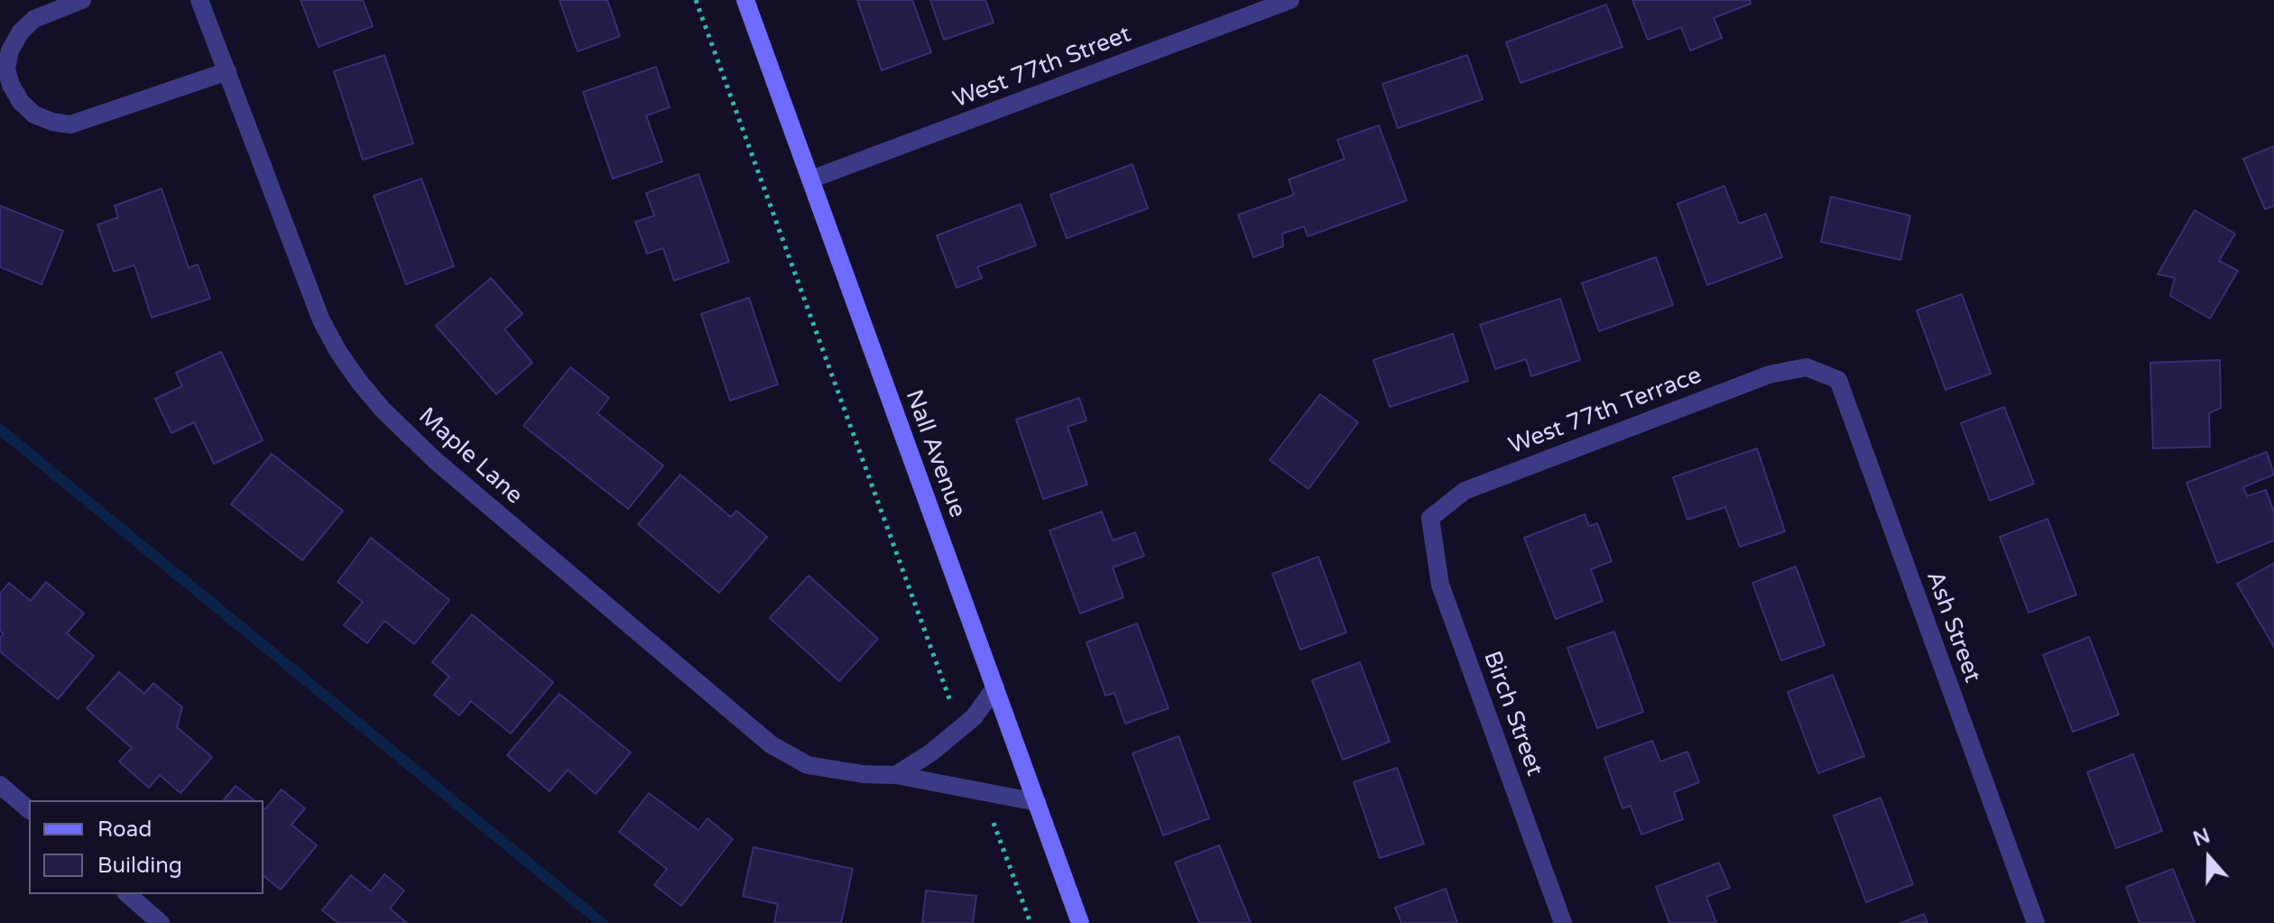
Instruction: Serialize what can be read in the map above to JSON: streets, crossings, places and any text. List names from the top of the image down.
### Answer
{
  "streets": {
    "main road": ["Nall Avenue"],
    "street": [
      "West 77th Street",
      "West 77th Terrace",
      "Maple Lane",
      "Ash Street",
      "Birch Street"
    ]
  },
  "crossings": [
    ["West 77th Street", "Nall Avenue"],
    ["West 77th Terrace", "Ash Street"],
    ["West 77th Terrace", "Birch Street"],
    ["Nall Avenue", "Maple Lane"]
  ],
  "legend": ["Road", "Building"],
  "north": "top"
}
